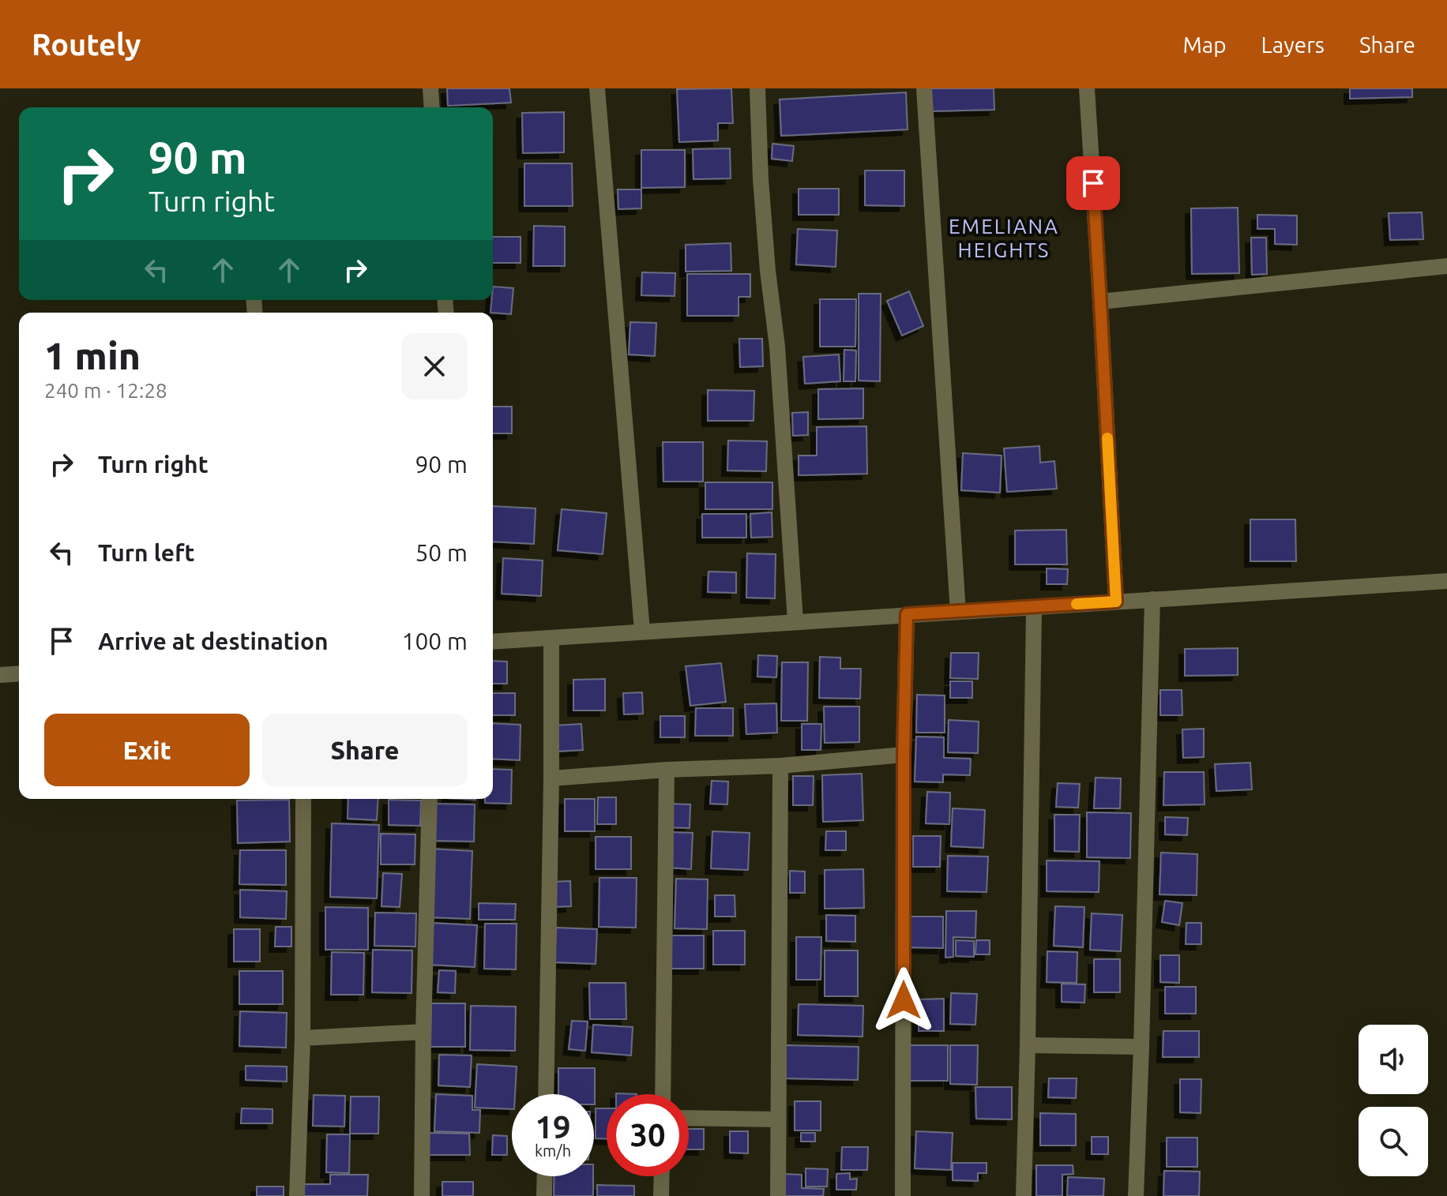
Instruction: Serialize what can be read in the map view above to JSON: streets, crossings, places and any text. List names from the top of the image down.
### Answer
{
  "districts": ["EMELIANA HEIGHTS"],
  "page": {
    "header": "Routely",
    "nav": ["Map", "Layers", "Share"],
    "turn": ["90 m", "Turn right"],
    "heading": ["1 min", "240 m · 12:28"],
    "list": [
      {
        "name": "Turn right",
        "value": "90 m"
      },
      {
        "name": "Turn left",
        "value": "50 m"
      },
      {
        "name": "Arrive at destination",
        "value": "100 m"
      }
    ],
    "buttons": ["Exit", "Share"],
    "speed": "19 km/h",
    "limit": "30"
  }
}
